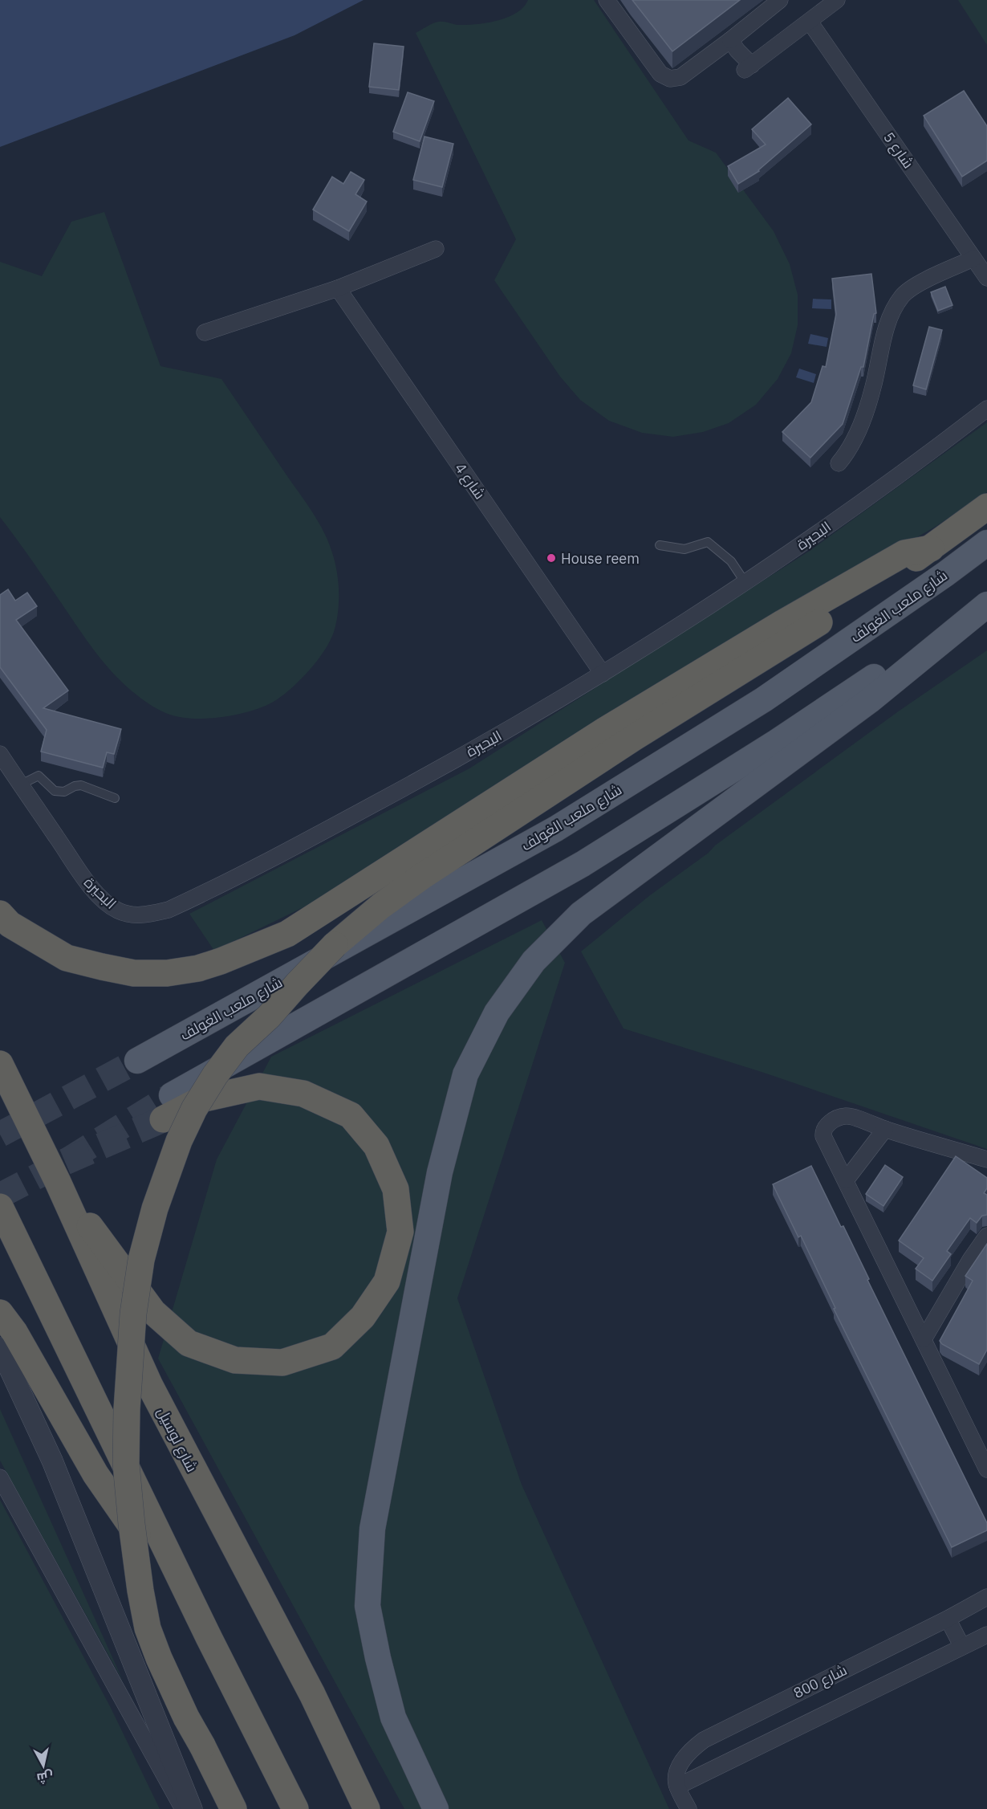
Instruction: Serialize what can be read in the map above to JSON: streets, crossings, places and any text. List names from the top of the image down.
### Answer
{
  "streets": {
    "highway": ["شارع لوسيل"],
    "main road": ["شارع ملعب الغولف"],
    "street": [
      "شارع 5",
      "شارع 4",
      "البحيرة",
      "شارع 800"
    ]
  },
  "crossings": [
    ["شارع 4", "البحيرة"]
  ],
  "places": ["House reem"],
  "north": "bottom"
}
